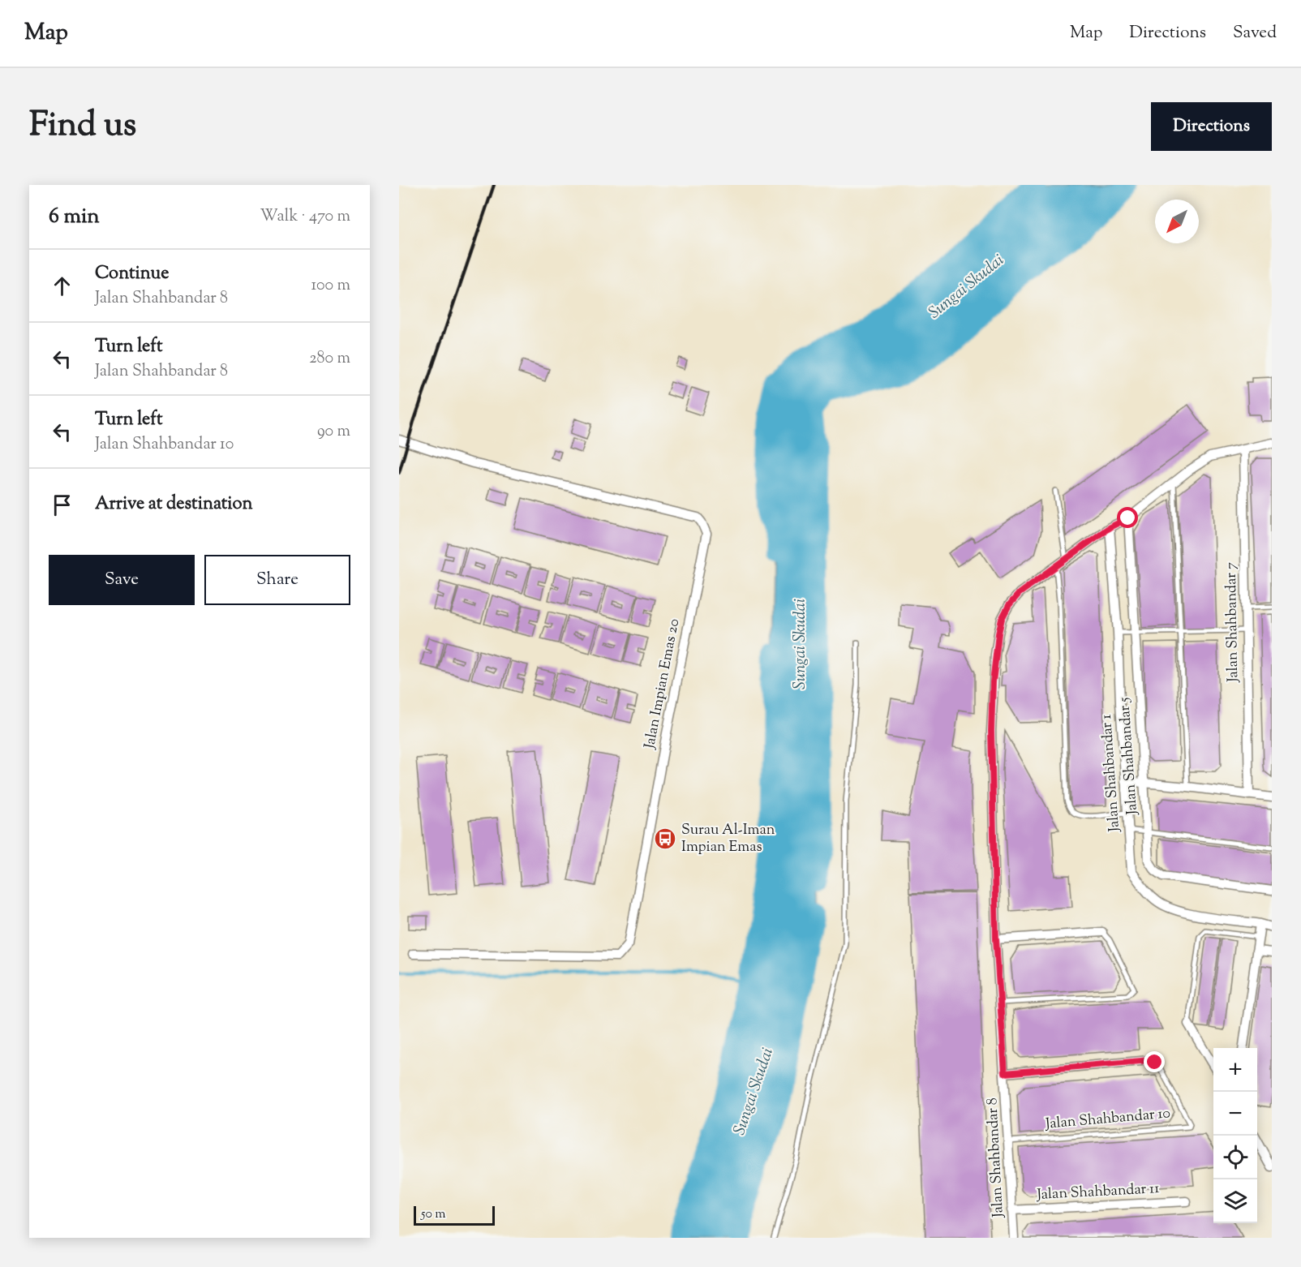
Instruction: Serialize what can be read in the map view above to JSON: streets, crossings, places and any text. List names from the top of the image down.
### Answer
{
  "streets": {
    "street": [
      "Jalan Shahbandar 7",
      "Jalan Impian Emas 20",
      "Jalan Shahbandar 5",
      "Jalan Shahbandar 1",
      "Jalan Shahbandar 10",
      "Jalan Shahbandar 8",
      "Jalan Shahbandar 11"
    ]
  },
  "crossings": [
    ["Jalan Shahbandar 7", "Jalan Shahbandar 8"],
    ["Jalan Shahbandar 5", "Jalan Shahbandar 8"],
    ["Jalan Shahbandar 1", "Jalan Shahbandar 8"],
    ["Jalan Shahbandar 10", "Jalan Shahbandar 8"],
    ["Jalan Shahbandar 8", "Jalan Shahbandar 11"]
  ],
  "water": ["Sungai Skudai"],
  "places": {
    "bus stop": ["Surau Al-Iman Impian Emas"]
  },
  "scale_bar": "50 m",
  "north": "bottom left",
  "page": {
    "header": "Map",
    "nav": ["Map", "Directions", "Saved"],
    "title": "Find us",
    "buttons": [
      "Directions",
      ["Save", "Share"]
    ],
    "heading": ["6 min", "Walk · 470 m"],
    "list": [
      ["Continue", "Jalan Shahbandar 8", "100 m"],
      ["Turn left", "Jalan Shahbandar 8", "280 m"],
      ["Turn left", "Jalan Shahbandar 10", "90 m"],
      "Arrive at destination"
    ],
    "map_buttons": ["+", "−"],
    "scale": "50 m"
  }
}
